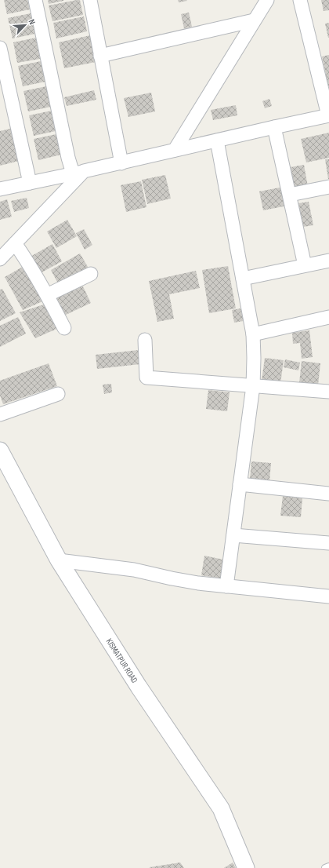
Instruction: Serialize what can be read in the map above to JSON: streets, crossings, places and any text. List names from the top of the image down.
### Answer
{
  "streets": {
    "street": ["KISMATPUR ROAD"]
  },
  "north": "top right"
}
